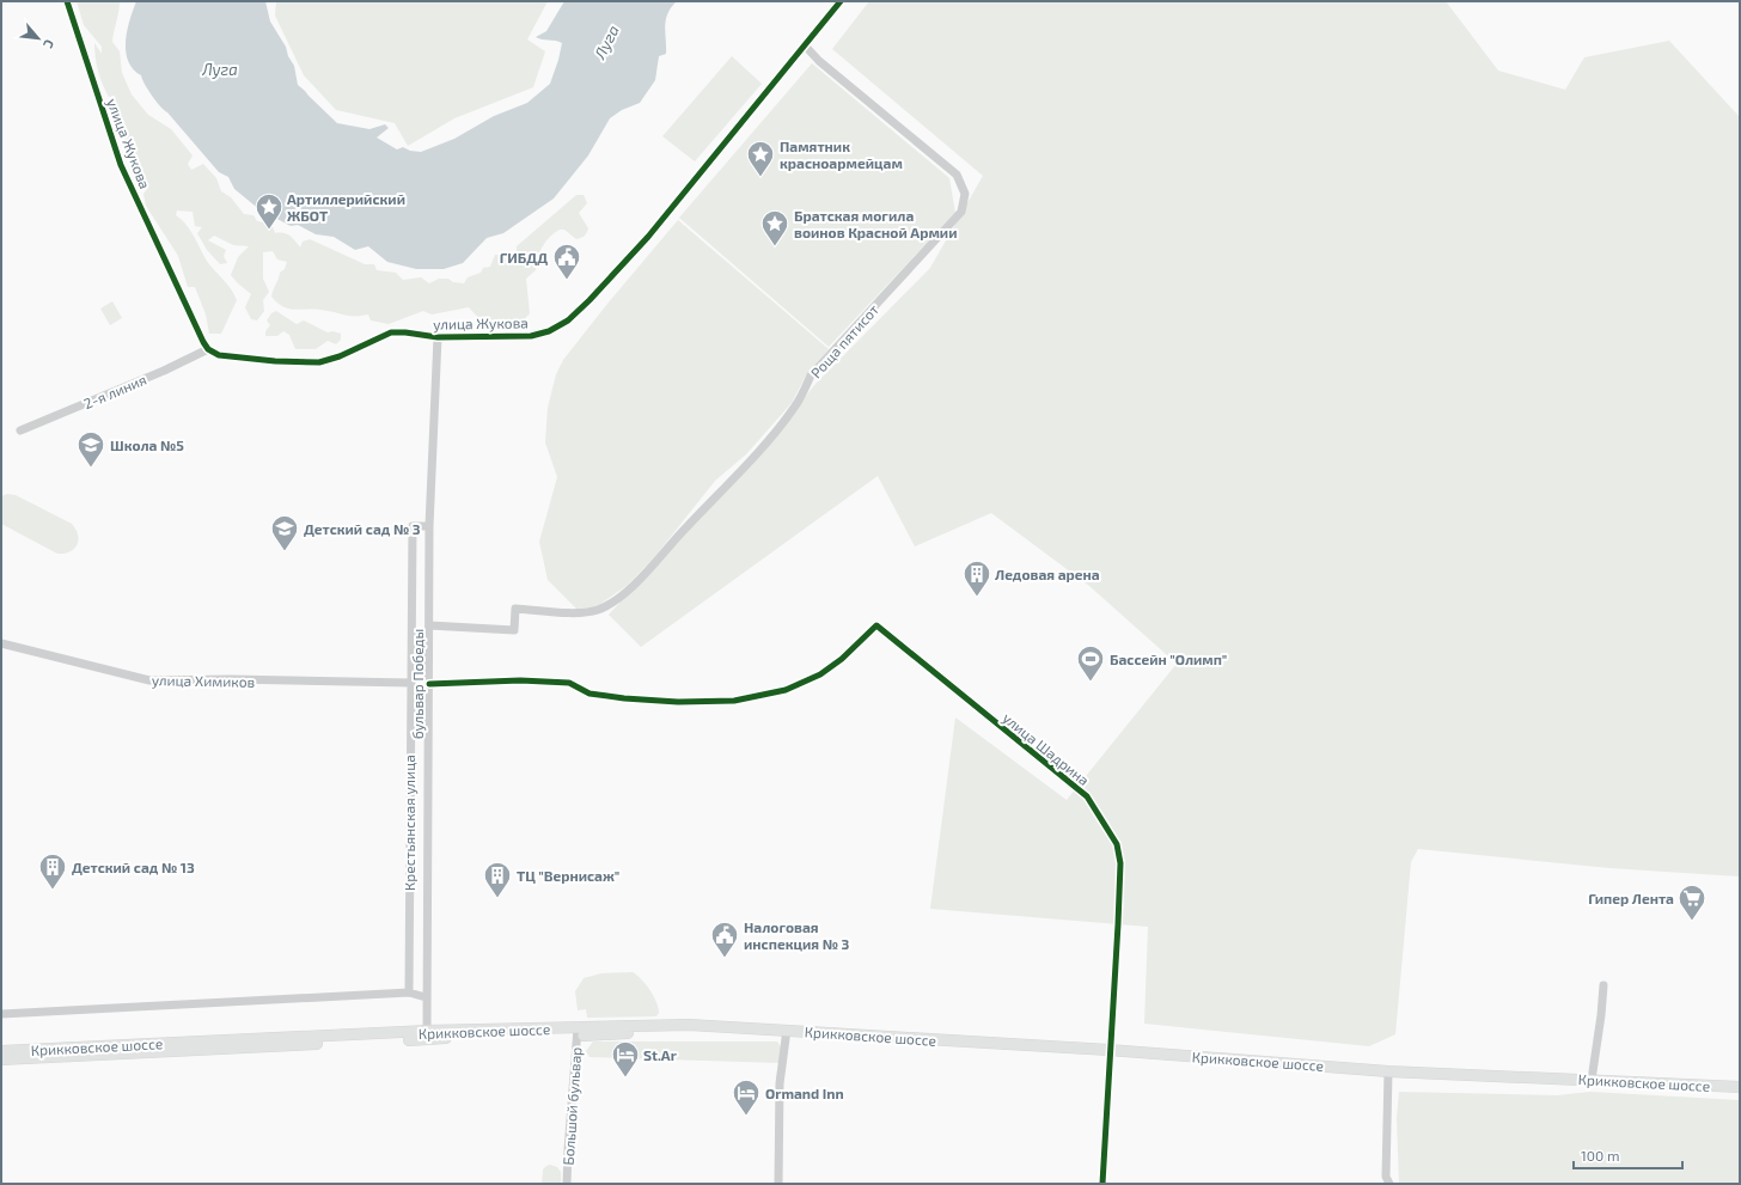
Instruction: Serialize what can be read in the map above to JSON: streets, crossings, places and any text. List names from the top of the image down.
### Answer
{
  "streets": {
    "main road": ["Крикковское шоссе"],
    "street": [
      "улица Жукова",
      "Роща пятисот",
      "2-я линия",
      "улица Химиков",
      "бульвар Победы",
      "улица Шадрина",
      "Крестьянская улица",
      "Большой бульвар"
    ]
  },
  "crossings": [
    ["улица Жукова", "Роща пятисот"],
    ["улица Жукова", "2-я линия"],
    ["улица Жукова", "бульвар Победы"],
    ["Роща пятисот", "бульвар Победы"],
    ["улица Химиков", "Крестьянская улица"],
    ["бульвар Победы", "улица Шадрина"],
    ["бульвар Победы", "Крестьянская улица"],
    ["бульвар Победы", "Крикковское шоссе"],
    ["улица Шадрина", "Крикковское шоссе"],
    ["Крикковское шоссе", "Большой бульвар"]
  ],
  "water": ["Луга"],
  "places": {
    "place": ["Памятник красноармейцам", "Артиллерийский ЖБОТ", "Братская могила воинов Красной Армии"],
    "public building": ["ГИБДД", "Налоговая инспекция № 3"],
    "school or university": ["Школа №5", "Детский сад № 3"],
    "building": ["Ледовая арена", "Детский сад № 13", "ТЦ \"Вернисаж\""],
    "sports": ["Бассейн \"Олимп\""],
    "supermarket": ["Гипер Лента"],
    "hotel": ["St.Ar", "Ormand Inn"]
  },
  "scale_bar": "100 m",
  "north": "bottom right"
}
